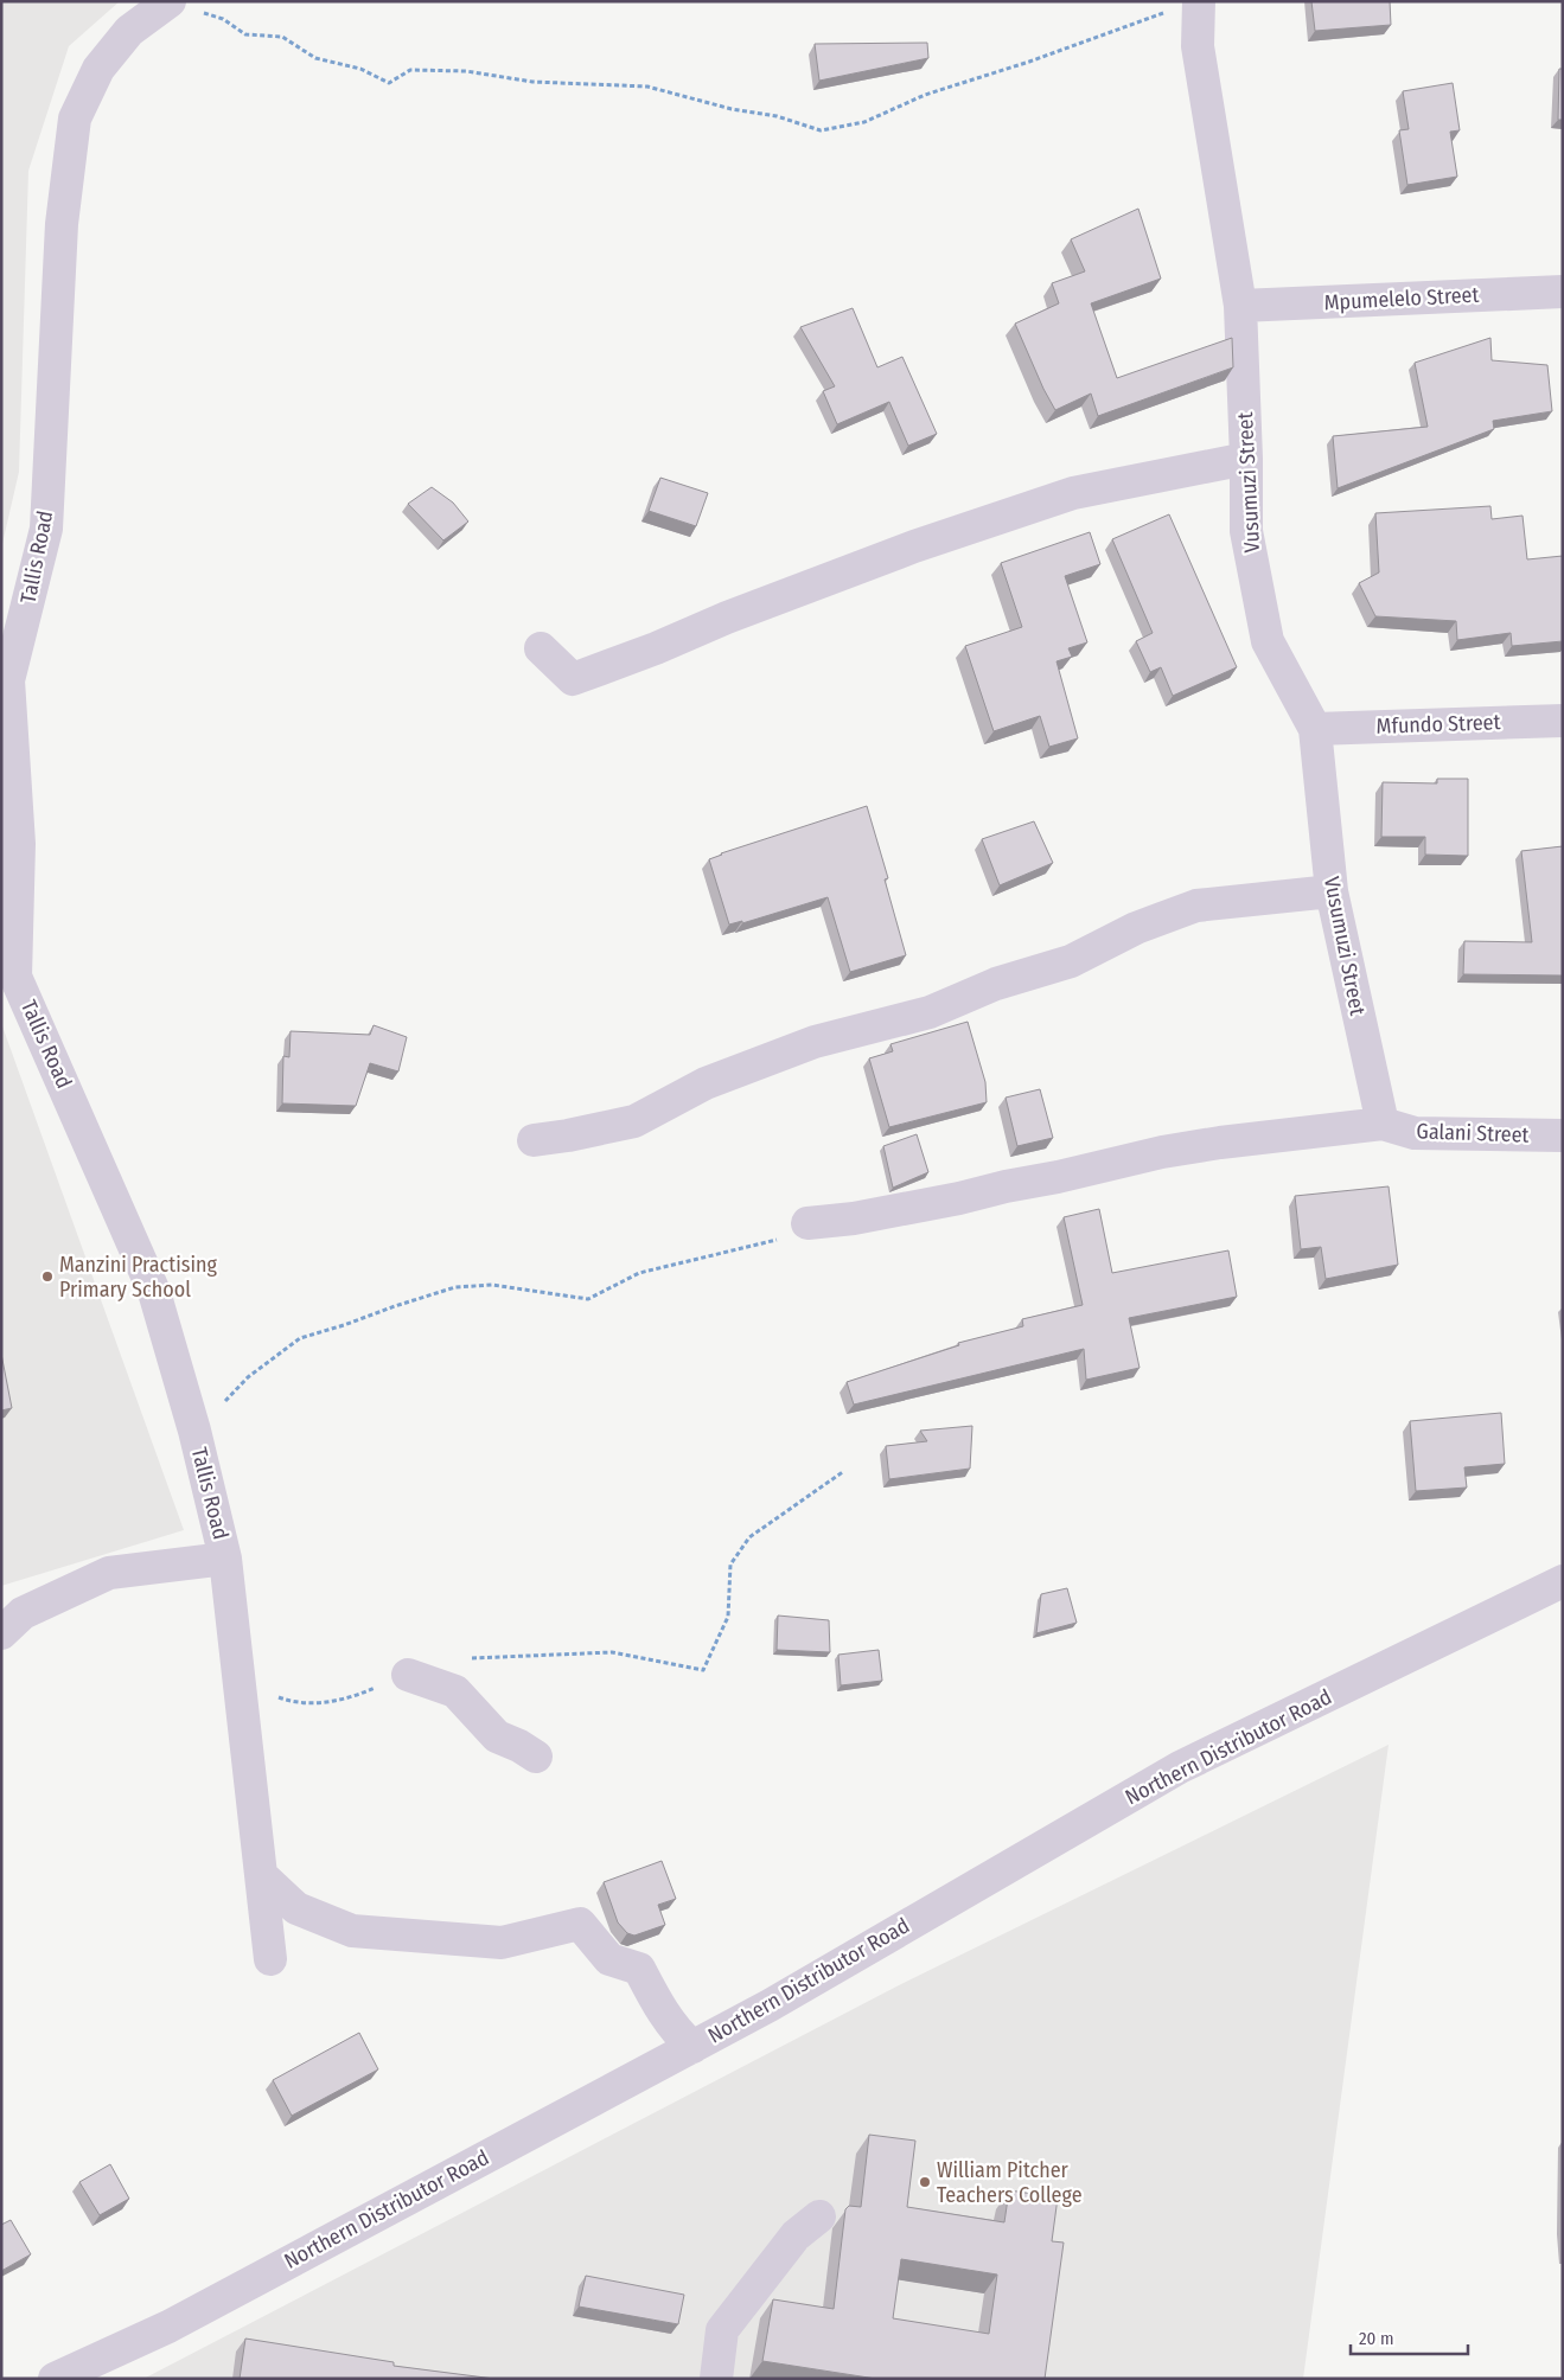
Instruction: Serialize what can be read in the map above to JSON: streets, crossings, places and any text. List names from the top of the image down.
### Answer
{
  "streets": {
    "street": [
      "Mpumelelo Street",
      "Vusumuzi Street",
      "Tallis Road",
      "Mfundo Street",
      "Galani Street",
      "Northern Distributor Road"
    ]
  },
  "crossings": [
    ["Mpumelelo Street", "Vusumuzi Street"],
    ["Vusumuzi Street", "Mfundo Street"],
    ["Vusumuzi Street", "Galani Street"]
  ],
  "places": ["Manzini Practising Primary School", "William Pitcher Teachers College"],
  "scale_bar": "20 m"
}
